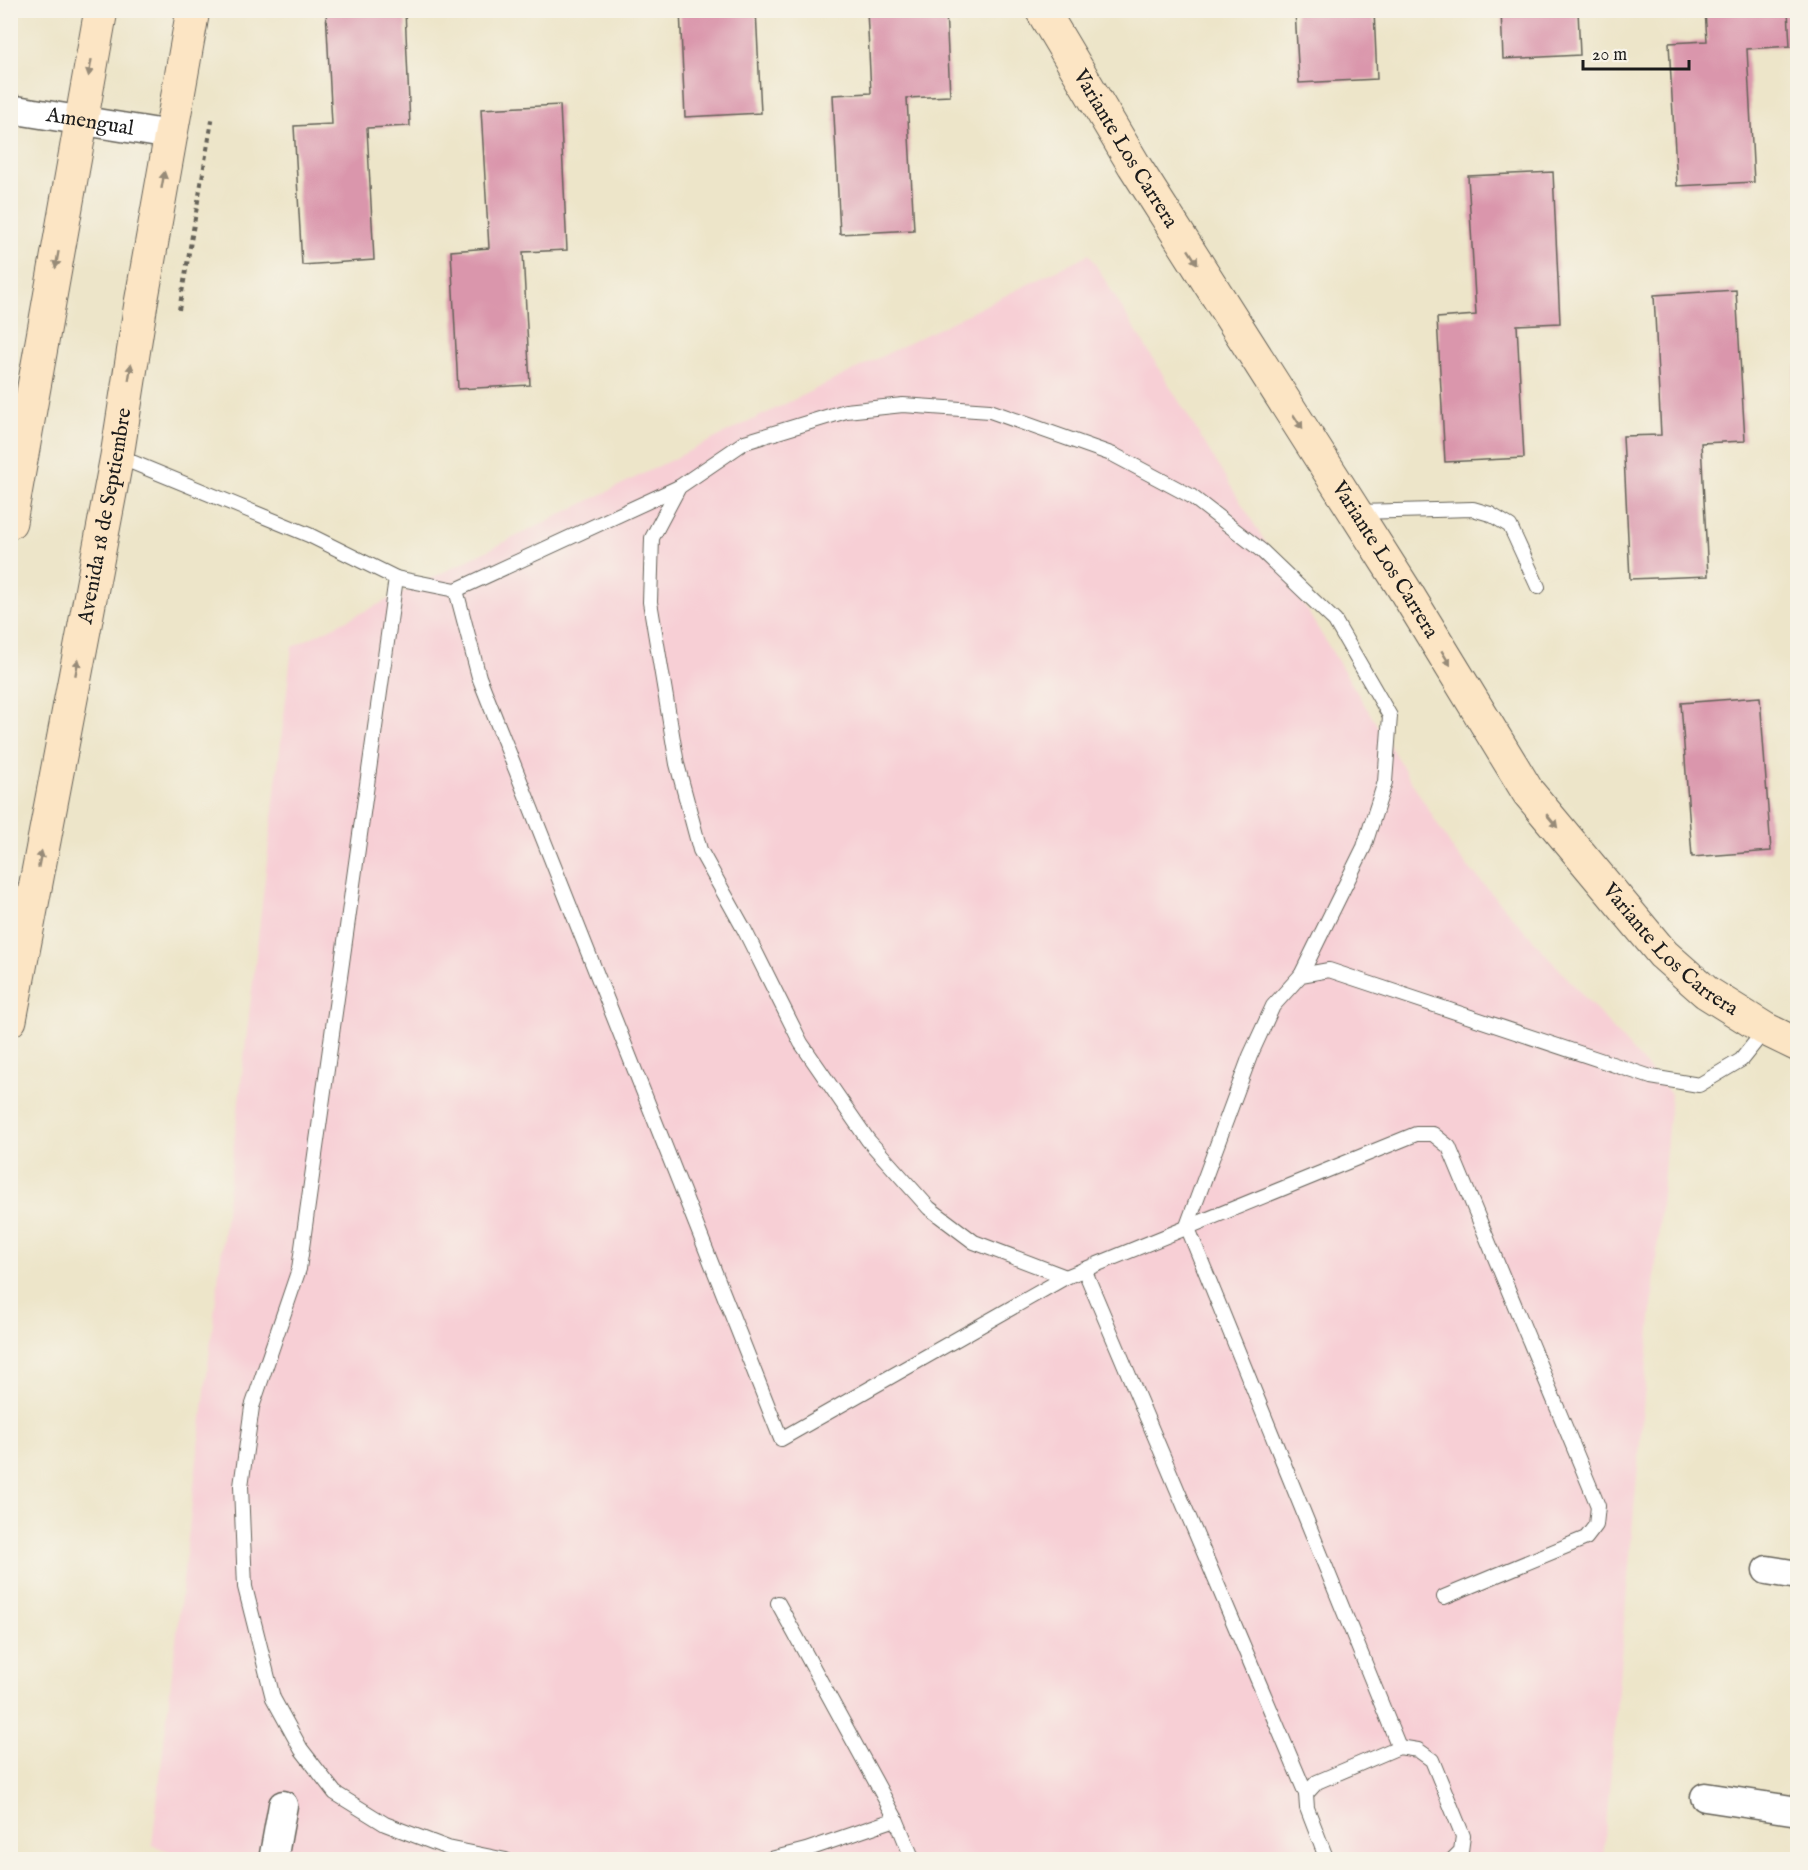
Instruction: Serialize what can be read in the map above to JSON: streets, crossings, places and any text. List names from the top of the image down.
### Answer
{
  "streets": {
    "street": ["Amengual", "Variante Los Carrera", "Avenida 18 de Septiembre"]
  },
  "crossings": [
    ["Amengual", "Avenida 18 de Septiembre"]
  ],
  "one_way": ["Variante Los Carrera"],
  "scale_bar": "20 m"
}
